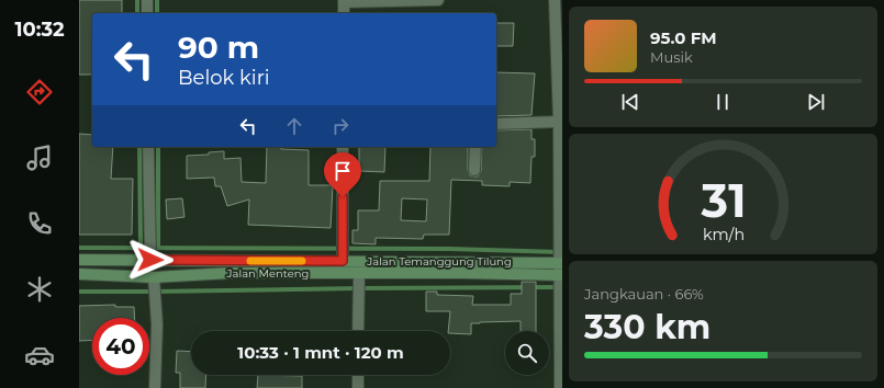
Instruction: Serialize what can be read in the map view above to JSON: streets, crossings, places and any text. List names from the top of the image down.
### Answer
{
  "streets": {
    "street": ["Jalan Temanggung Tilung", "Jalan Menteng"]
  },
  "page": {
    "tabs": "10:32",
    "turn": ["90 m", "Belok kiri"],
    "song": ["95.0 FM", "Musik"],
    "tile": ["Jangkauan · 66%", "330 km"],
    "limit": "40",
    "trip": "10:33 · 1 mnt · 120 m",
    "gauge": ["31", "km/h"]
  }
}
